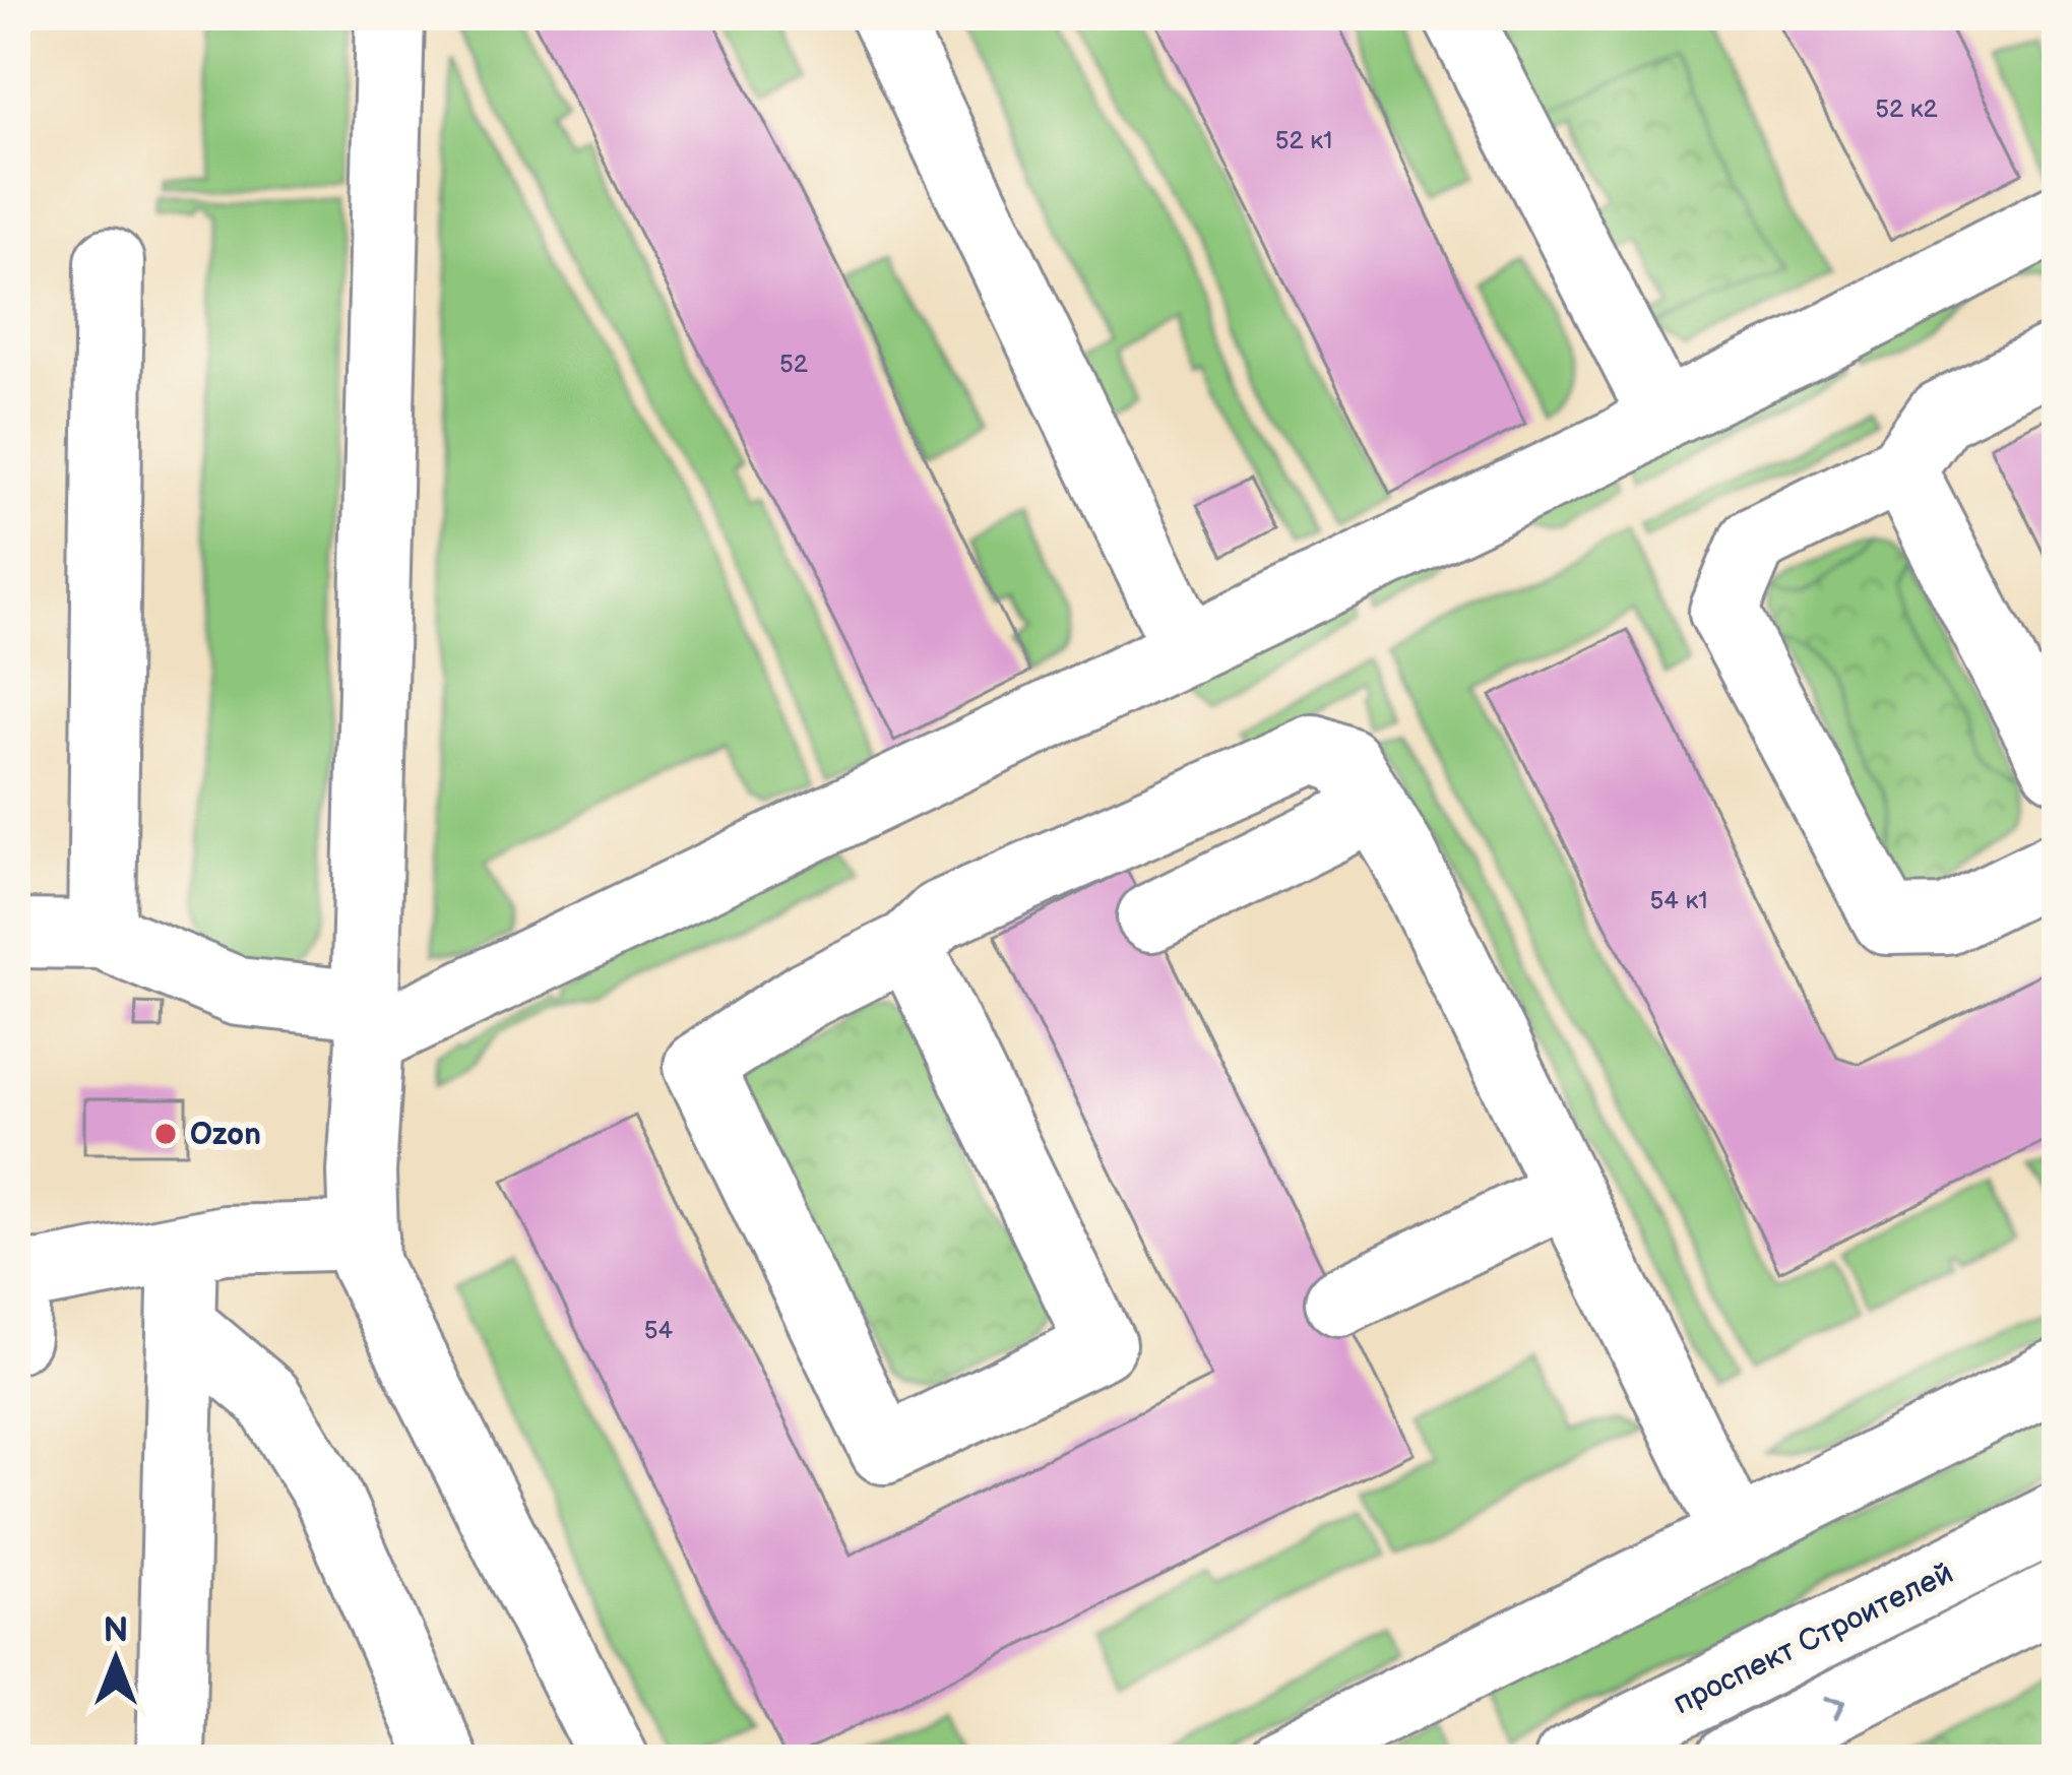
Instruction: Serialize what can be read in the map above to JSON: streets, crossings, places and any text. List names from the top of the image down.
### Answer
{
  "streets": {
    "street": ["проспект Строителей"]
  },
  "places": ["Ozon"],
  "house_numbers": [
    "52 к2",
    "52 к1",
    "52",
    "54 к1",
    "54"
  ],
  "north": "top"
}
